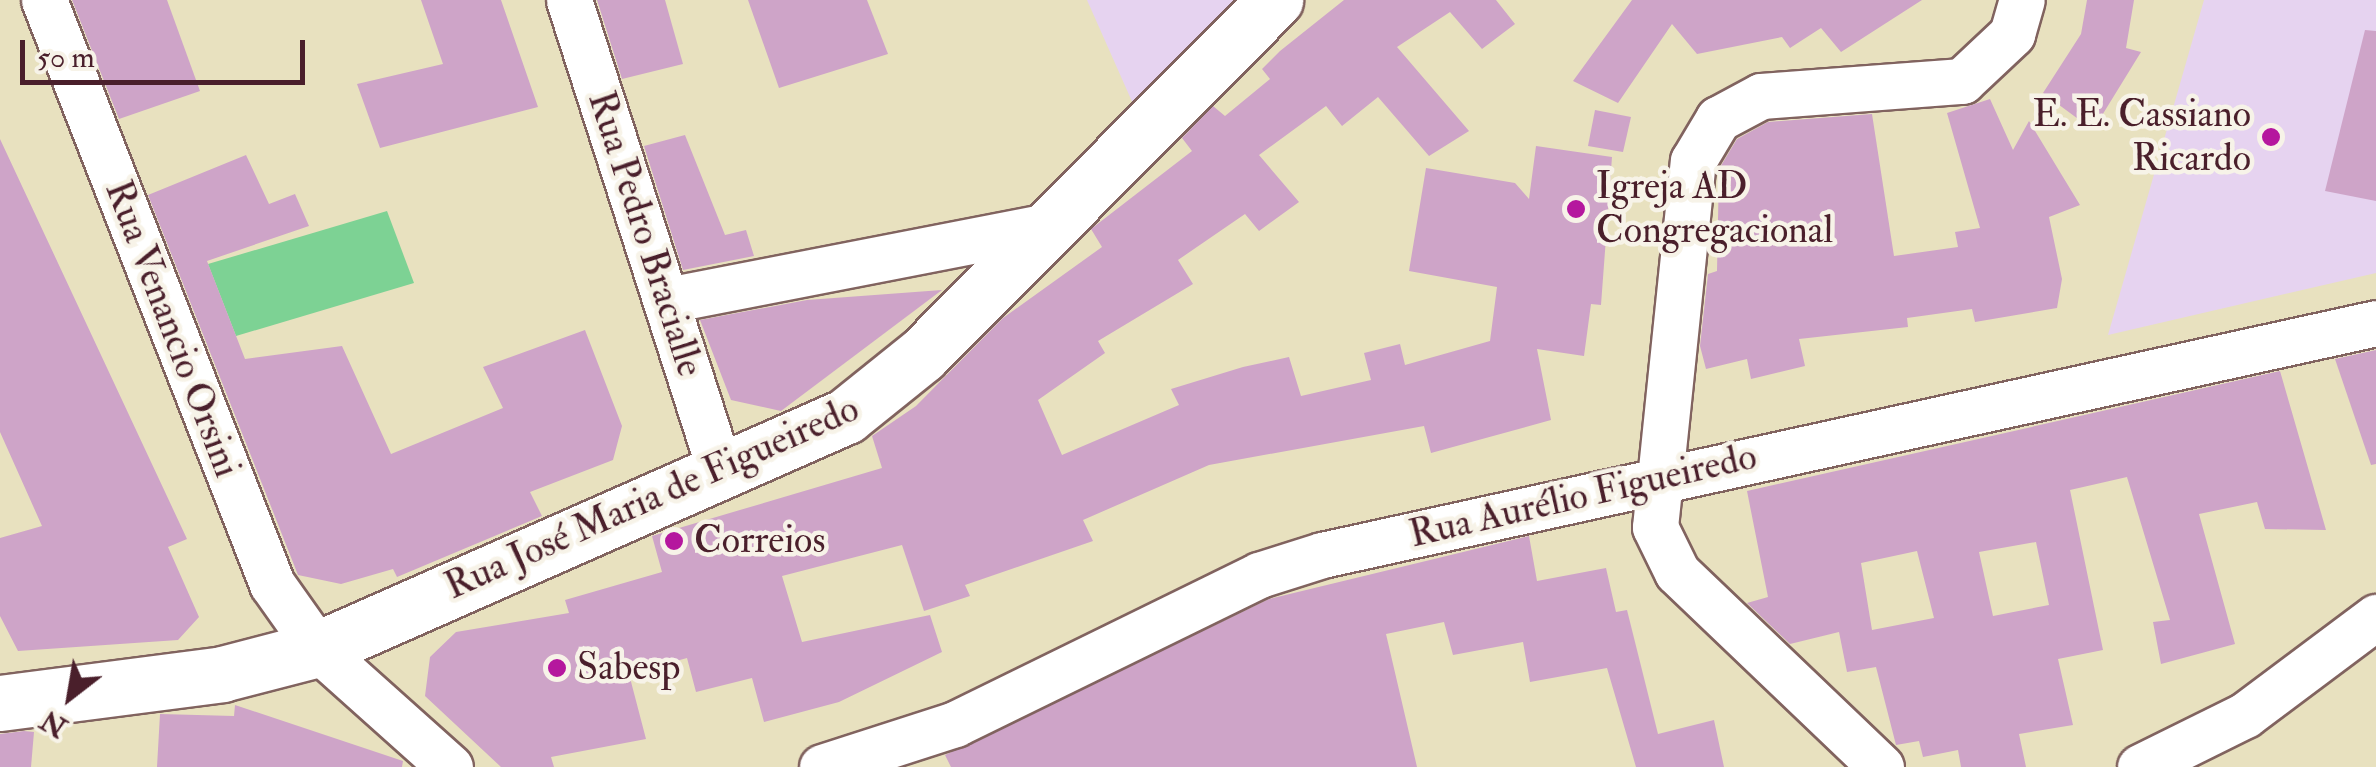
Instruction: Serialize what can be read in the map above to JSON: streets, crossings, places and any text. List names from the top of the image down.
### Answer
{
  "streets": {
    "main road": ["Rua José Maria de Figueiredo"],
    "street": ["Rua Pedro Bracialle", "Rua Venancio Orsini", "Rua Aurélio Figueiredo"]
  },
  "crossings": [
    ["Rua Pedro Bracialle", "Rua José Maria de Figueiredo"],
    ["Rua Venancio Orsini", "Rua José Maria de Figueiredo"]
  ],
  "places": [
    "E. E. Cassiano Ricardo",
    "Igreja AD Congregacional",
    "Correios",
    "Sabesp"
  ],
  "scale_bar": "50 m",
  "north": "bottom left"
}
